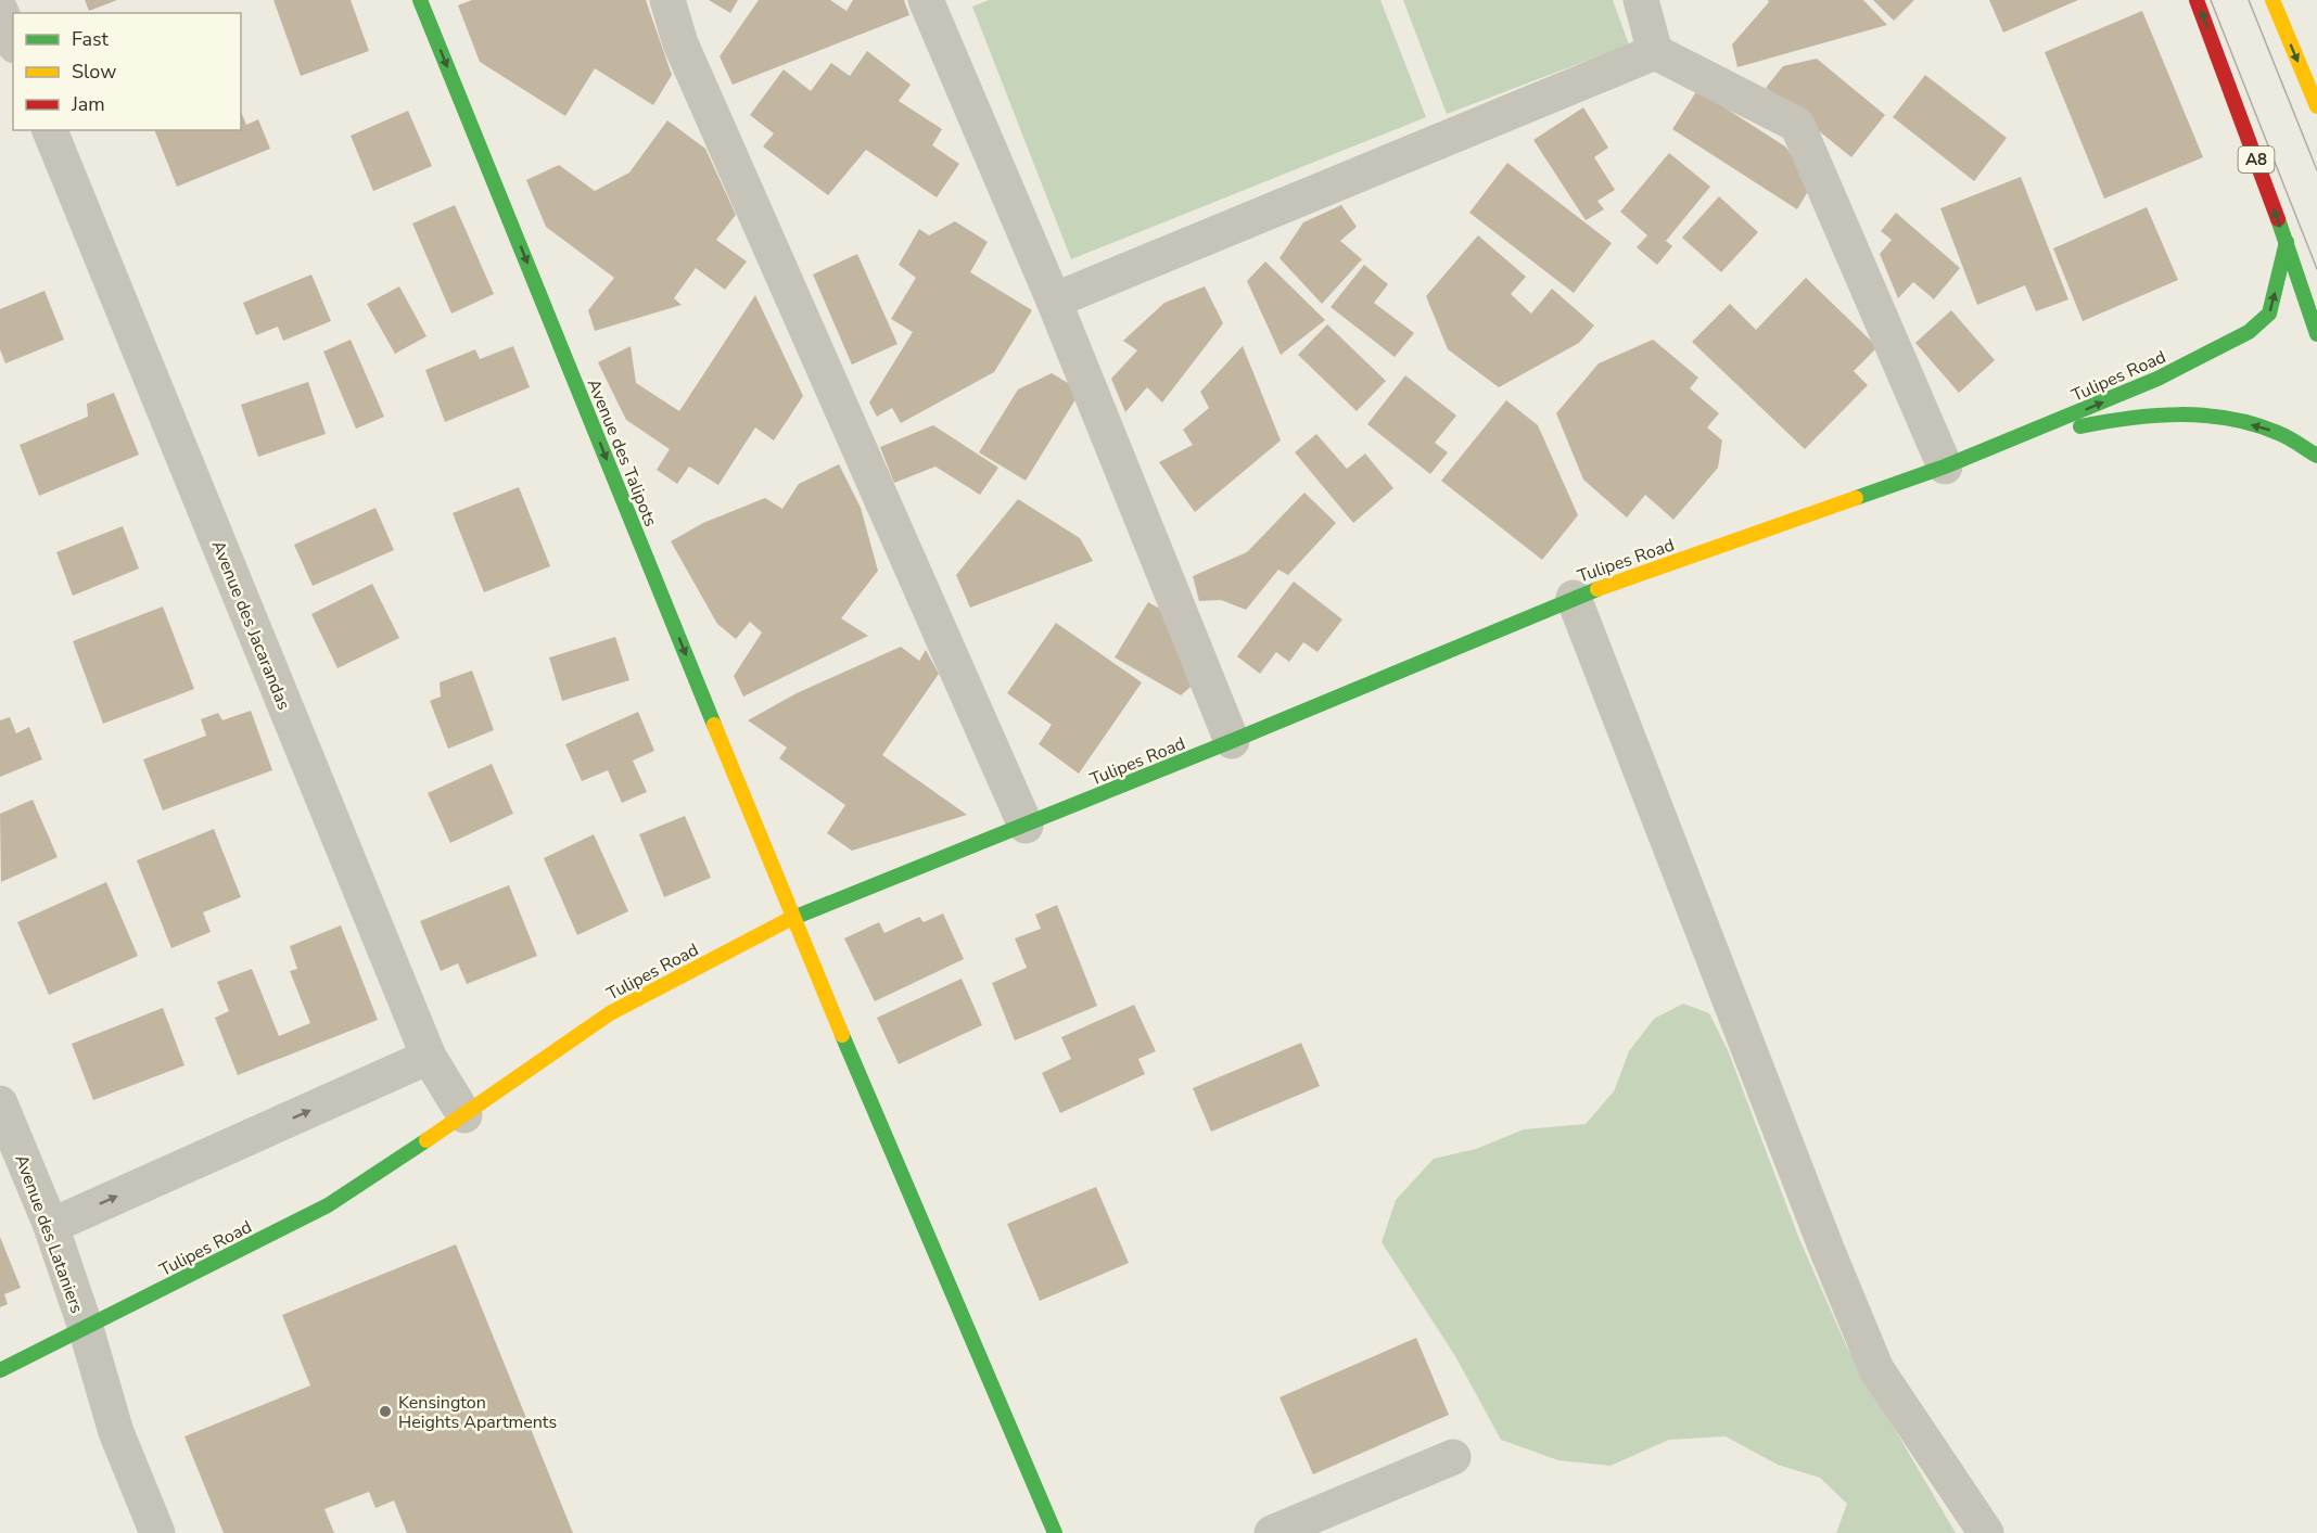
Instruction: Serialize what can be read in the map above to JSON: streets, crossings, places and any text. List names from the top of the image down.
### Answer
{
  "streets": {
    "main road": ["A8", "Tulipes Road", "Avenue des Talipots"],
    "street": ["Avenue des Jacarandas", "Avenue des Lataniers"]
  },
  "crossings": [
    ["A8", "Tulipes Road"],
    ["Tulipes Road", "Avenue des Talipots"],
    ["Tulipes Road", "Avenue des Jacarandas"],
    ["Tulipes Road", "Avenue des Lataniers"]
  ],
  "one_way": ["Avenue des Talipots"],
  "places": ["Kensington Heights Apartments"],
  "legend": ["Fast", "Slow", "Jam"]
}
